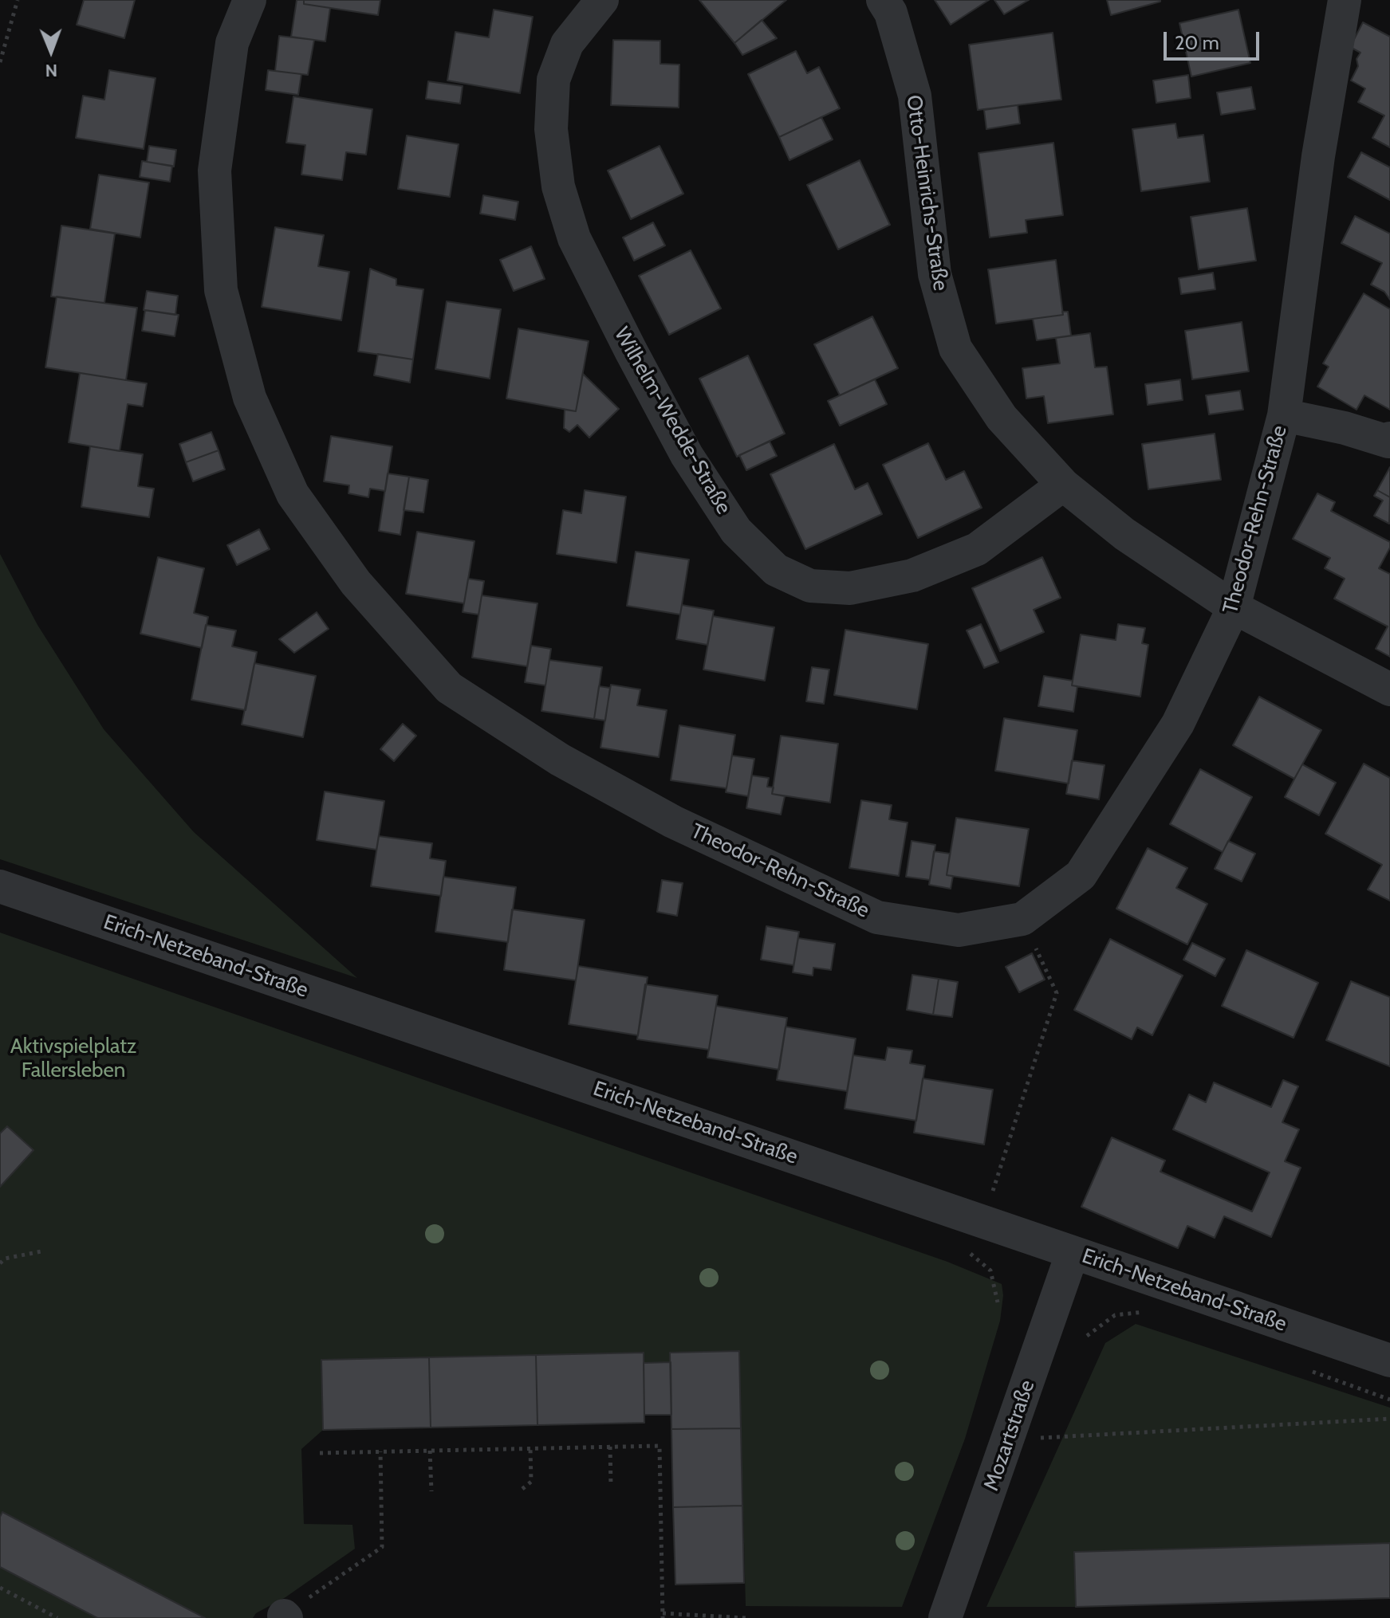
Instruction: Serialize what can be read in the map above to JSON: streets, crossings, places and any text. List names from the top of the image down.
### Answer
{
  "streets": {
    "street": [
      "Otto-Heinrichs-Straße",
      "Wilhelm-Wedde-Straße",
      "Theodor-Rehn-Straße",
      "Erich-Netzeband-Straße",
      "Mozartstraße"
    ]
  },
  "crossings": [
    ["Otto-Heinrichs-Straße", "Wilhelm-Wedde-Straße"],
    ["Otto-Heinrichs-Straße", "Theodor-Rehn-Straße"],
    ["Erich-Netzeband-Straße", "Mozartstraße"]
  ],
  "parks": ["Aktivspielplatz Fallersleben"],
  "scale_bar": "20 m",
  "north": "bottom"
}
